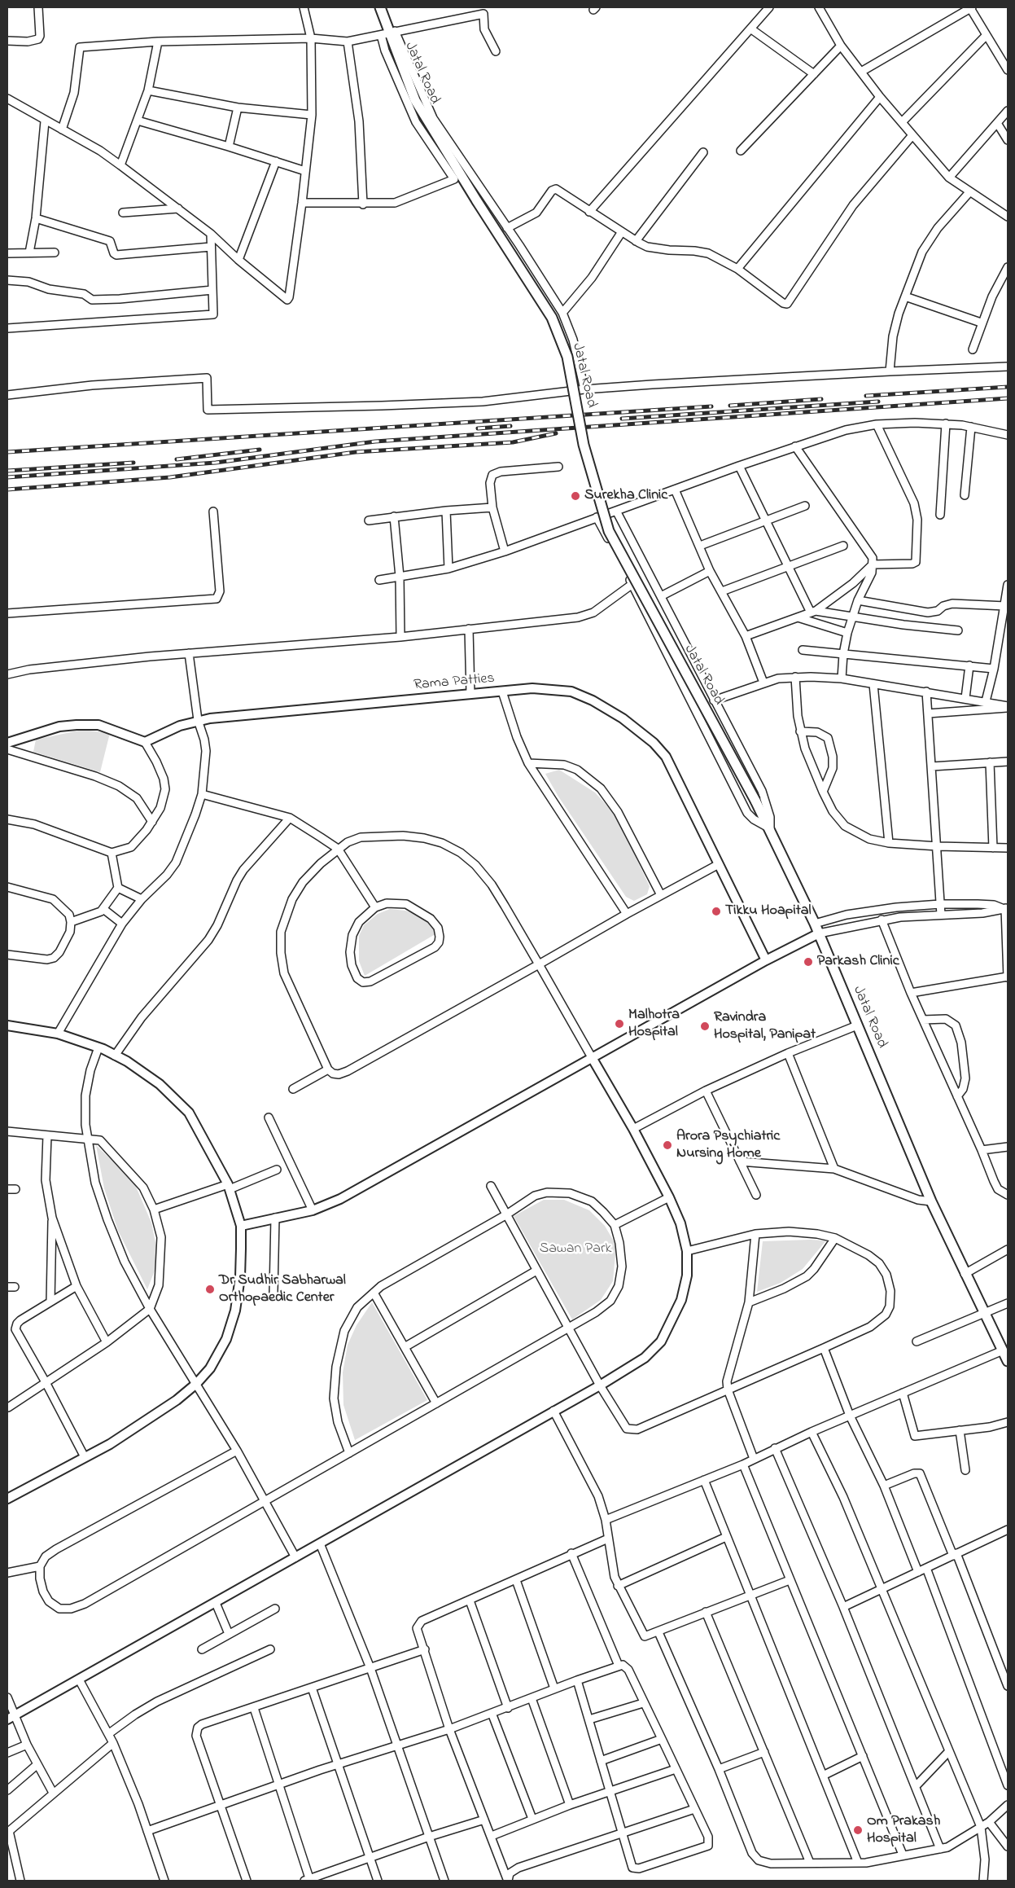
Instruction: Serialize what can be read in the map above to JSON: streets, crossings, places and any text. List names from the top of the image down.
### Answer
{
  "streets": {
    "main road": ["Jatal Road"],
    "street": ["Rama Patties"]
  },
  "parks": ["Sawan Park"],
  "places": [
    "Surekha Clinic",
    "Tikku Hoapital",
    "Parkash Clinic",
    "Malhotra Hospital",
    "Ravindra Hospital, Panipat",
    "Arora Psychiatric Nursing Home",
    "Dr Sudhir Sabharwal Orthopaedic Center",
    "Om Prakash Hospital"
  ]
}
